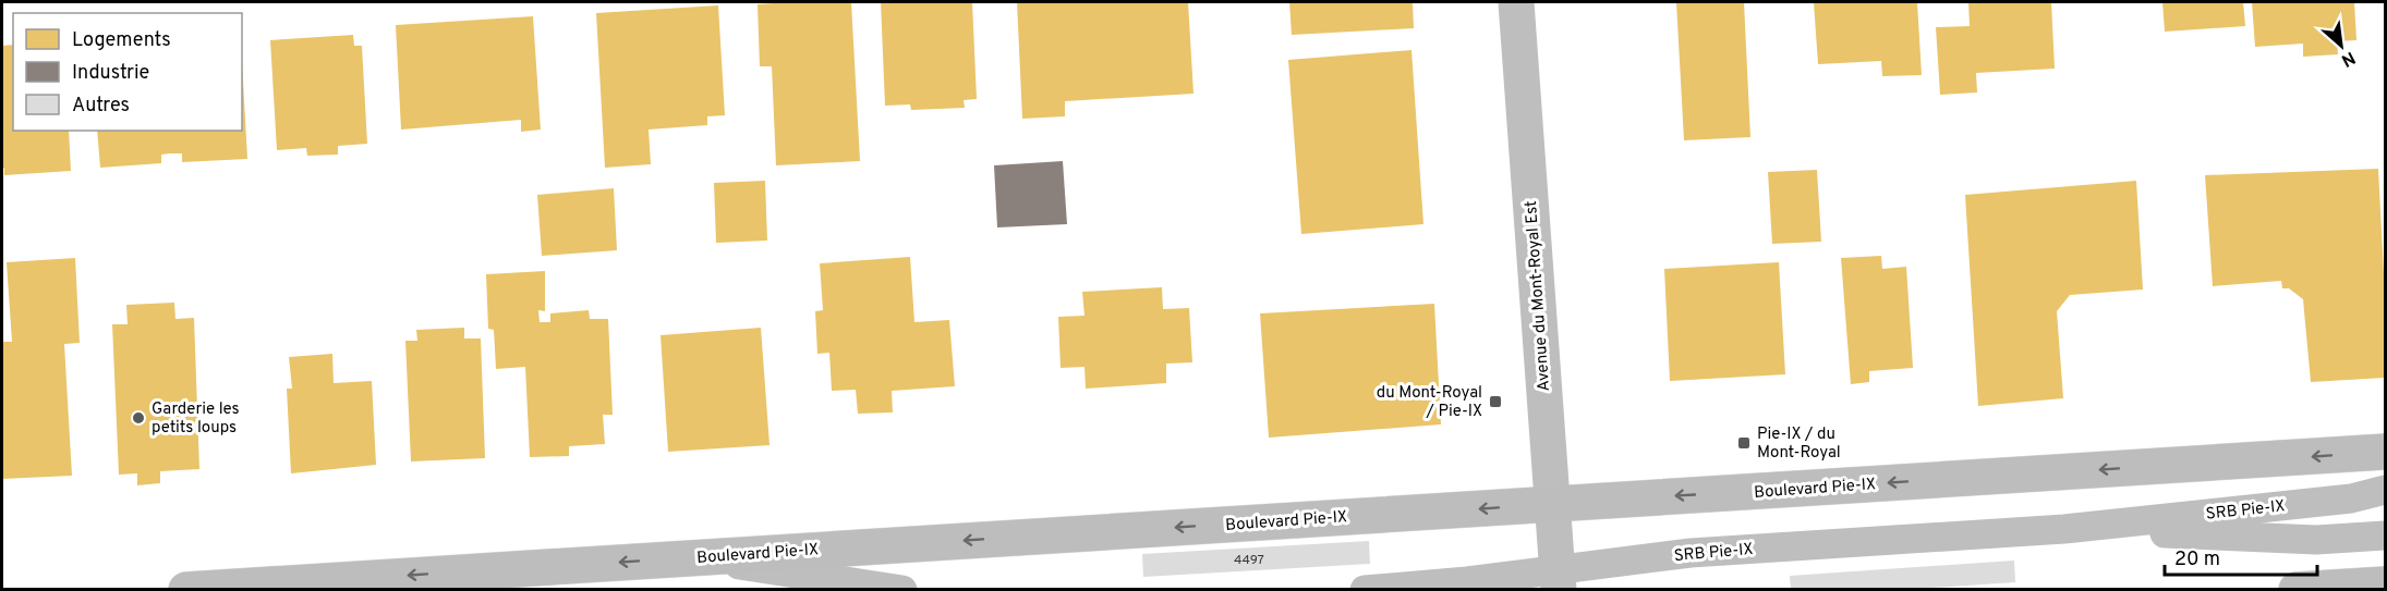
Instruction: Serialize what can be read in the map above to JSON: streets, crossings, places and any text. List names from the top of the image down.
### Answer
{
  "streets": {
    "main road": ["Boulevard Pie-IX"],
    "street": ["Avenue du Mont-Royal Est"],
    "lane": ["SRB Pie-IX"]
  },
  "crossings": [
    ["Avenue du Mont-Royal Est", "Boulevard Pie-IX"],
    ["Avenue du Mont-Royal Est", "SRB Pie-IX"]
  ],
  "one_way": ["Boulevard Pie-IX"],
  "places": {
    "transit": ["du Mont-Royal / Pie-IX", "Pie-IX / du Mont-Royal"],
    "other": ["Garderie les petits loups"]
  },
  "house_numbers": ["4497"],
  "legend": ["Logements", "Industrie", "Autres"],
  "scale_bar": "20 m",
  "north": "bottom right"
}
